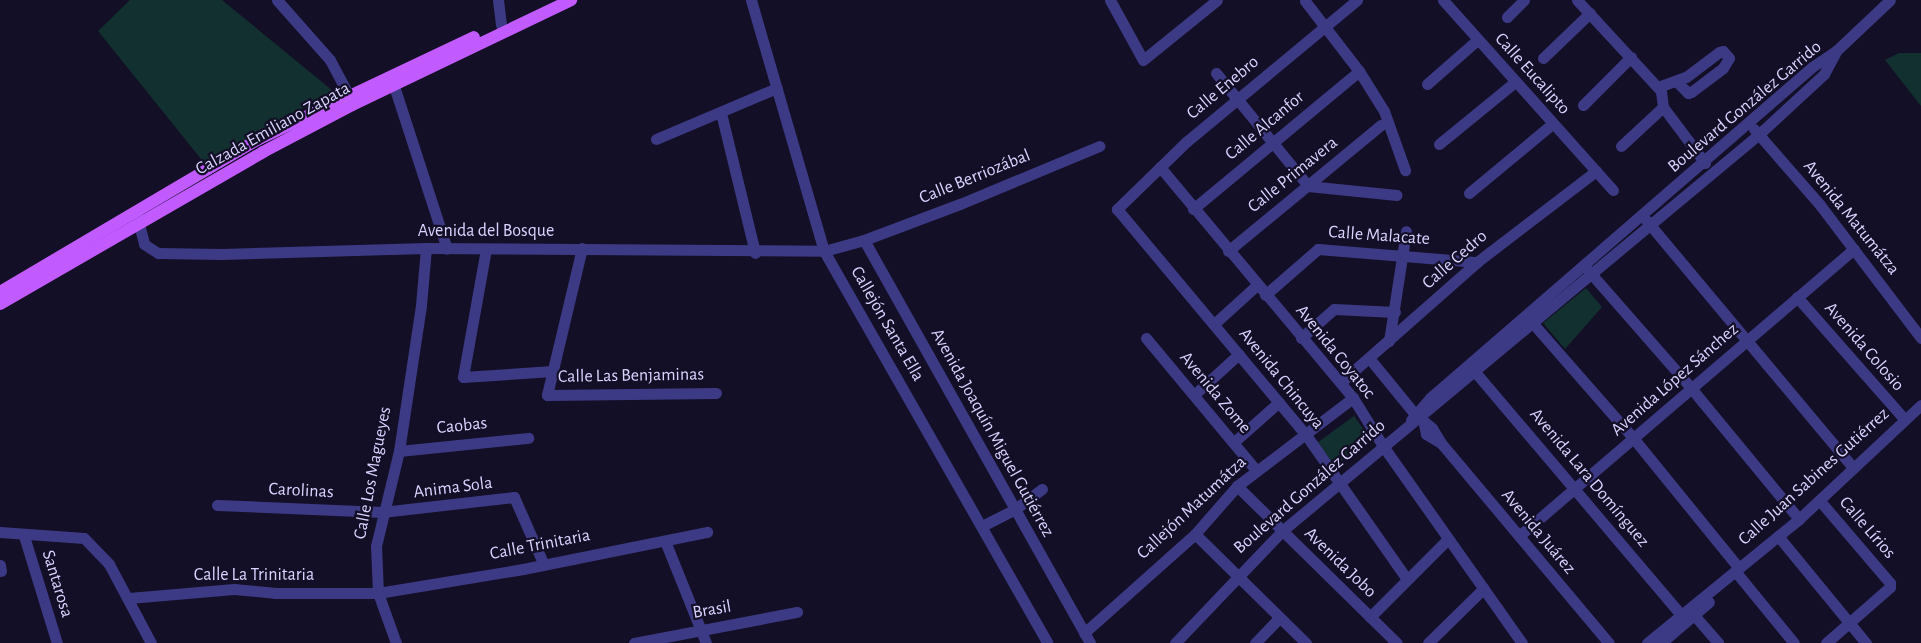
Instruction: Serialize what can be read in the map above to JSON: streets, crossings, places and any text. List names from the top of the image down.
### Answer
{
  "streets": {
    "main road": ["Calzada Emiliano Zapata"],
    "street": [
      "Calle Eucalipto",
      "Calle Enebro",
      "Boulevard González Garrido",
      "Calle Alcanfor",
      "Calle Primavera",
      "Calle Berriozábal",
      "Avenida Matumátza",
      "Avenida del Bosque",
      "Calle Malacate",
      "Calle Cedro",
      "Callejón Santa Ella",
      "Avenida Colosio",
      "Avenida Coyatoc",
      "Calle Las Benjaminas",
      "Avenida Chincuya",
      "Avenida López Sánchez",
      "Avenida Zome",
      "Caobas",
      "Avenida Joaquín Miguel Gutiérrez",
      "Calle Los Magueyes",
      "Calle Juan Sabines Gutiérrez",
      "Avenida Lara Domínguez",
      "Anima Sola",
      "Carolinas",
      "Callejón Matumátza",
      "Calle Lírios",
      "Avenida Juárez",
      "Calle Trinitaria",
      "Avenida Jobo",
      "Calle La Trinitaria",
      "Santarosa",
      "Brasil"
    ]
  },
  "crossings": [
    ["Calle Eucalipto", "Calle Cedro"],
    ["Calle Enebro", "Avenida Coyatoc"],
    ["Calle Enebro", "Avenida Chincuya"],
    ["Boulevard González Garrido", "Avenida Matumátza"],
    ["Boulevard González Garrido", "Avenida Coyatoc"],
    ["Boulevard González Garrido", "Avenida Chincuya"],
    ["Boulevard González Garrido", "Avenida Lara Domínguez"],
    ["Boulevard González Garrido", "Avenida Juárez"],
    ["Boulevard González Garrido", "Avenida Jobo"],
    ["Calle Alcanfor", "Avenida Coyatoc"],
    ["Calzada Emiliano Zapata", "Avenida del Bosque"],
    ["Calle Primavera", "Avenida Coyatoc"],
    ["Calle Berriozábal", "Avenida del Bosque"],
    ["Calle Berriozábal", "Avenida Joaquín Miguel Gutiérrez"],
    ["Avenida Matumátza", "Avenida López Sánchez"],
    ["Avenida del Bosque", "Callejón Santa Ella"],
    ["Avenida del Bosque", "Calle Las Benjaminas"],
    ["Avenida del Bosque", "Avenida Joaquín Miguel Gutiérrez"],
    ["Avenida del Bosque", "Calle Los Magueyes"],
    ["Calle Malacate", "Calle Cedro"],
    ["Calle Malacate", "Avenida Coyatoc"],
    ["Calle Cedro", "Avenida Coyatoc"],
    ["Calle Cedro", "Avenida Juárez"],
    ["Avenida Colosio", "Avenida López Sánchez"],
    ["Avenida Colosio", "Calle Juan Sabines Gutiérrez"],
    ["Avenida Coyatoc", "Callejón Matumátza"],
    ["Avenida Chincuya", "Callejón Matumátza"],
    ["Avenida López Sánchez", "Avenida Lara Domínguez"],
    ["Avenida López Sánchez", "Avenida Juárez"],
    ["Avenida Zome", "Callejón Matumátza"],
    ["Caobas", "Calle Los Magueyes"],
    ["Avenida Joaquín Miguel Gutiérrez", "Callejón Matumátza"],
    ["Calle Los Magueyes", "Anima Sola"],
    ["Calle Los Magueyes", "Carolinas"],
    ["Calle Los Magueyes", "Calle Trinitaria"],
    ["Calle Los Magueyes", "Calle La Trinitaria"],
    ["Calle Juan Sabines Gutiérrez", "Avenida Lara Domínguez"],
    ["Calle Juan Sabines Gutiérrez", "Calle Lírios"],
    ["Anima Sola", "Carolinas"],
    ["Anima Sola", "Calle Trinitaria"],
    ["Callejón Matumátza", "Avenida Jobo"],
    ["Calle Trinitaria", "Calle La Trinitaria"]
  ]
}
